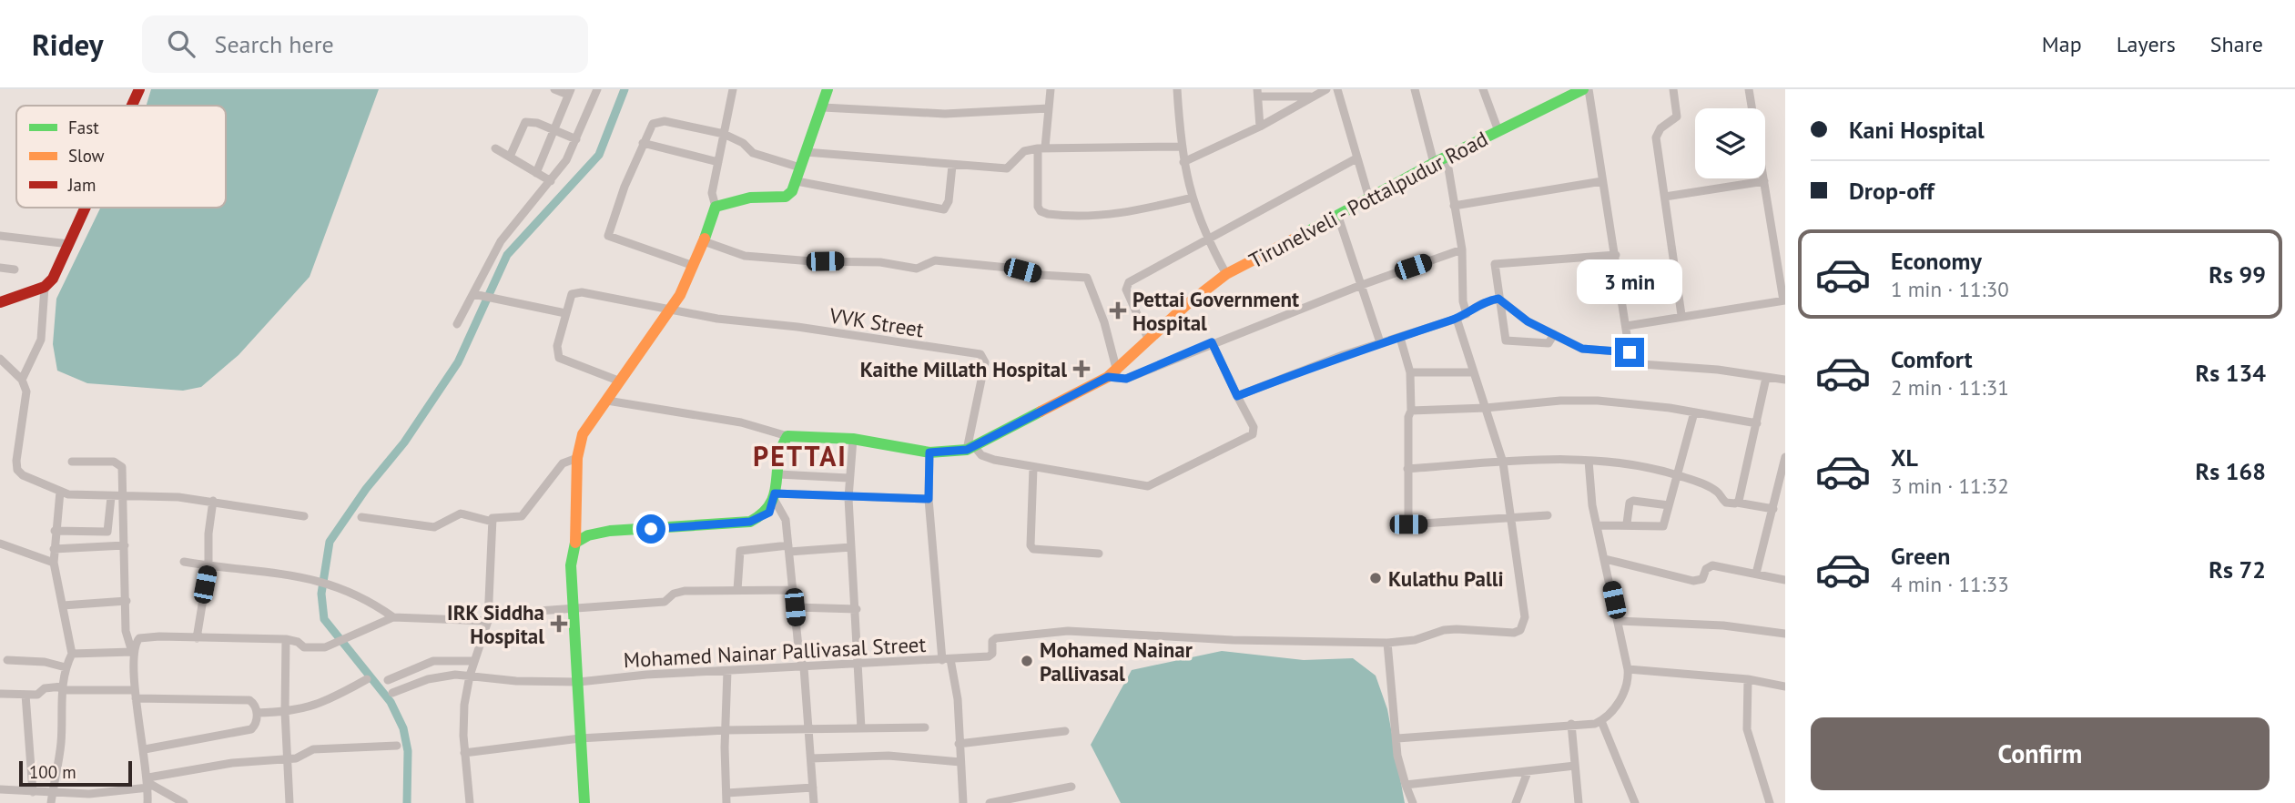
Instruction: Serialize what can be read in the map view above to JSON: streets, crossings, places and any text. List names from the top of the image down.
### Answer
{
  "streets": {
    "main road": ["Tirunelveli - Pottalpudur Road"],
    "street": ["VVK Street", "Mohamed Nainar Pallivasal Street"]
  },
  "crossings": [
    ["Tirunelveli - Pottalpudur Road", "VVK Street"]
  ],
  "districts": ["PETTAI"],
  "places": {
    "health": ["Pettai Government Hospital", "Kaithe Millath Hospital", "IRK Siddha Hospital"],
    "other": ["Kulathu Palli", "Mohamed Nainar Pallivasal"]
  },
  "legend": ["Fast", "Slow", "Jam"],
  "scale_bar": "100 m",
  "page": {
    "header": "Ridey",
    "search": "Search here",
    "nav": ["Map", "Layers", "Share"],
    "banner": ["Kani Hospital", "Drop-off"],
    "list": [
      {
        "name": "Economy",
        "note": "1 min · 11:30",
        "value": "Rs 99"
      },
      {
        "name": "Comfort",
        "note": "2 min · 11:31",
        "value": "Rs 134"
      },
      {
        "name": "XL",
        "note": "3 min · 11:32",
        "value": "Rs 168"
      },
      {
        "name": "Green",
        "note": "4 min · 11:33",
        "value": "Rs 72"
      }
    ],
    "bubble": "3 min",
    "buttons": "Confirm",
    "scale": "100 m"
  }
}
